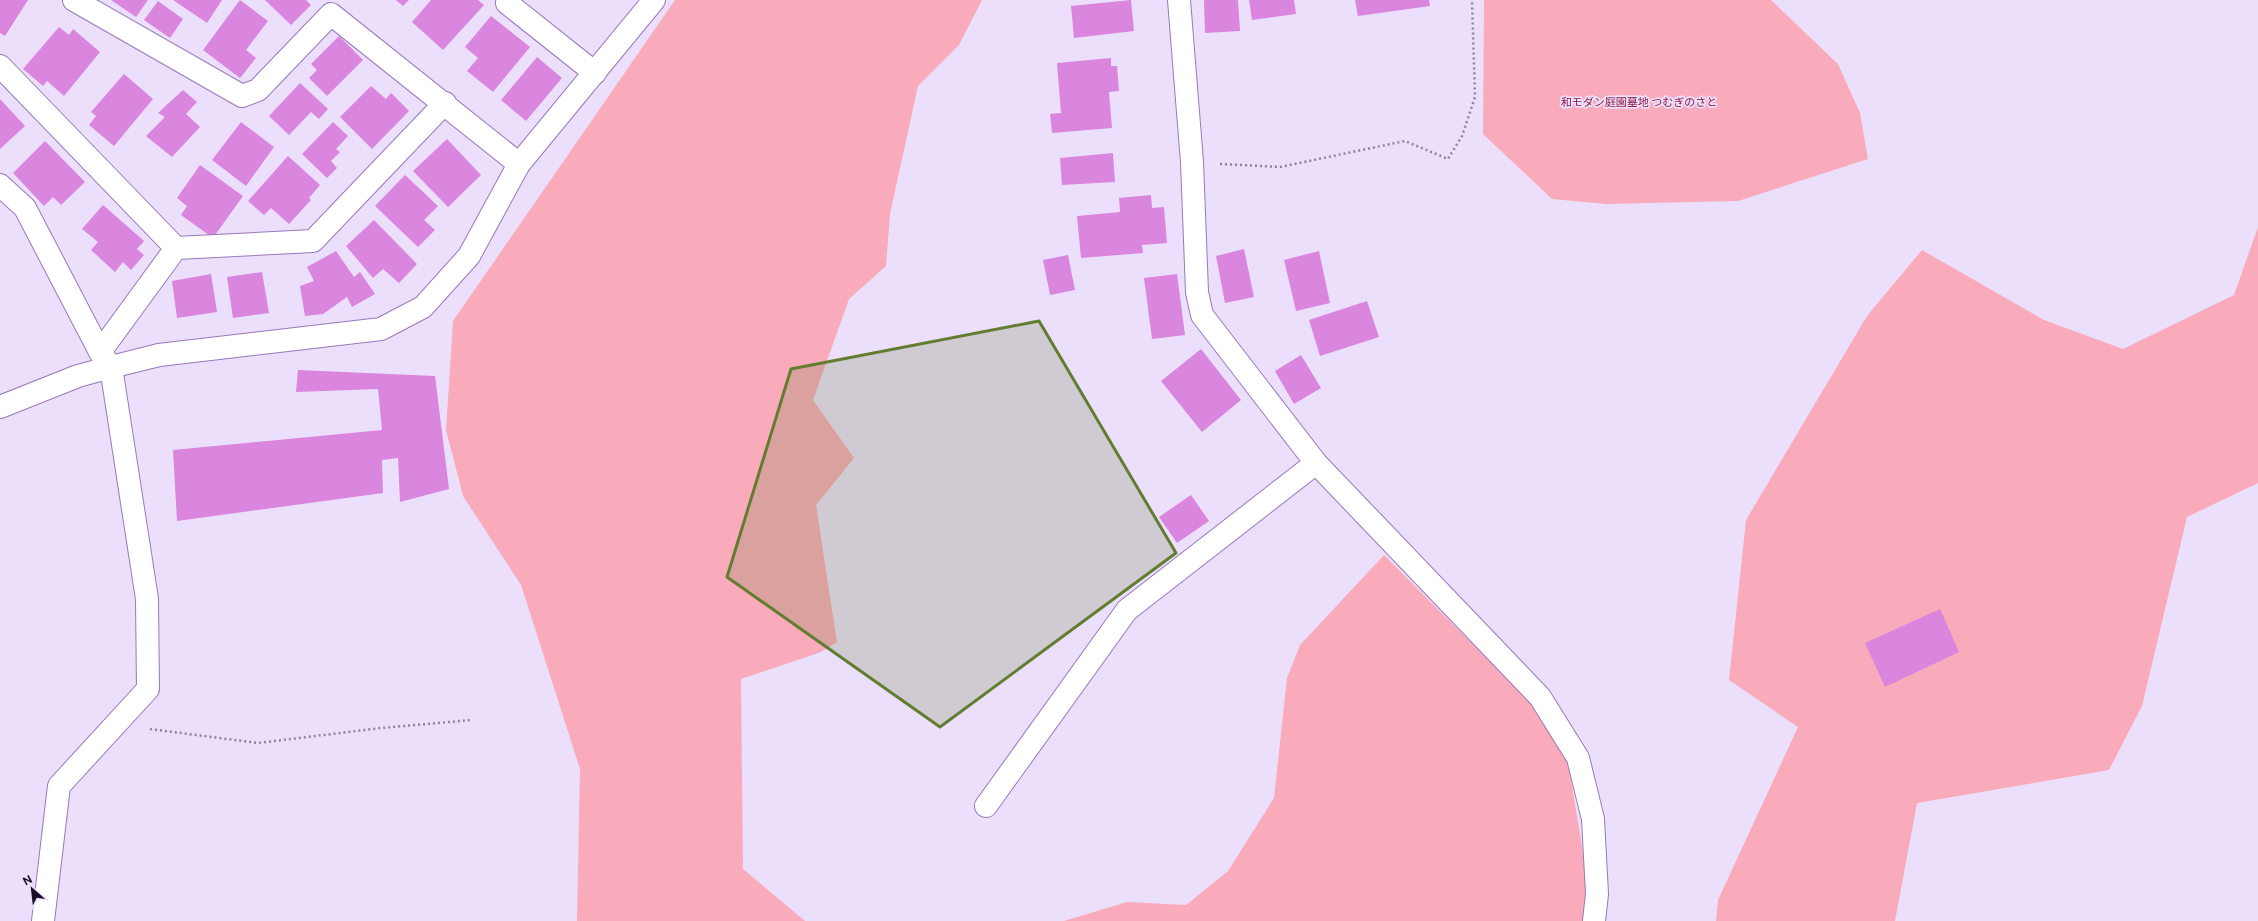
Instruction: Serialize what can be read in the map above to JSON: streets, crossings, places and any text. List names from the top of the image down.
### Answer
{
  "parks": ["和モダン庭園墓地 つむぎのさと"],
  "north": "top left"
}
